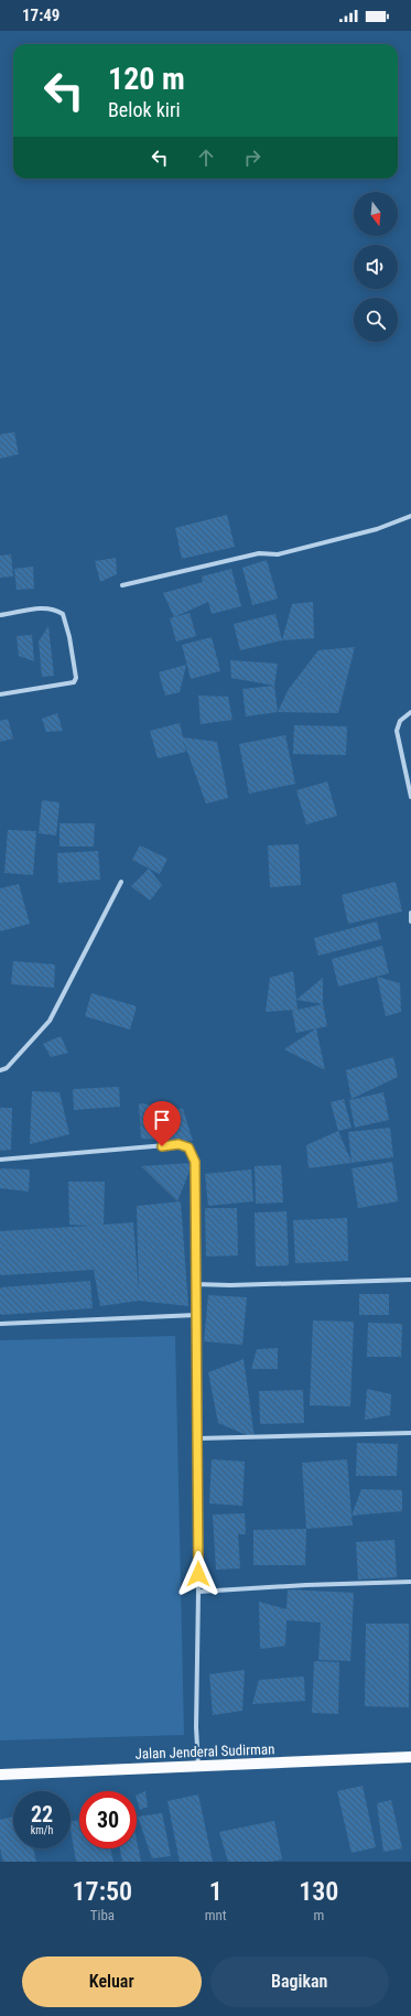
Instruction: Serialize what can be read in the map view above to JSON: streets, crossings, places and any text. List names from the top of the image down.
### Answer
{
  "streets": {
    "main road": ["Jalan Jenderal Sudirman"]
  },
  "north": "bottom",
  "page": {
    "status": "17:49",
    "turn": ["120 m", "Belok kiri"],
    "speed": "22 km/h",
    "limit": "30",
    "eta": [
      "17:50",
      "Tiba",
      "1",
      "mnt",
      "130",
      "m"
    ],
    "buttons": ["Keluar", "Bagikan"]
  }
}
